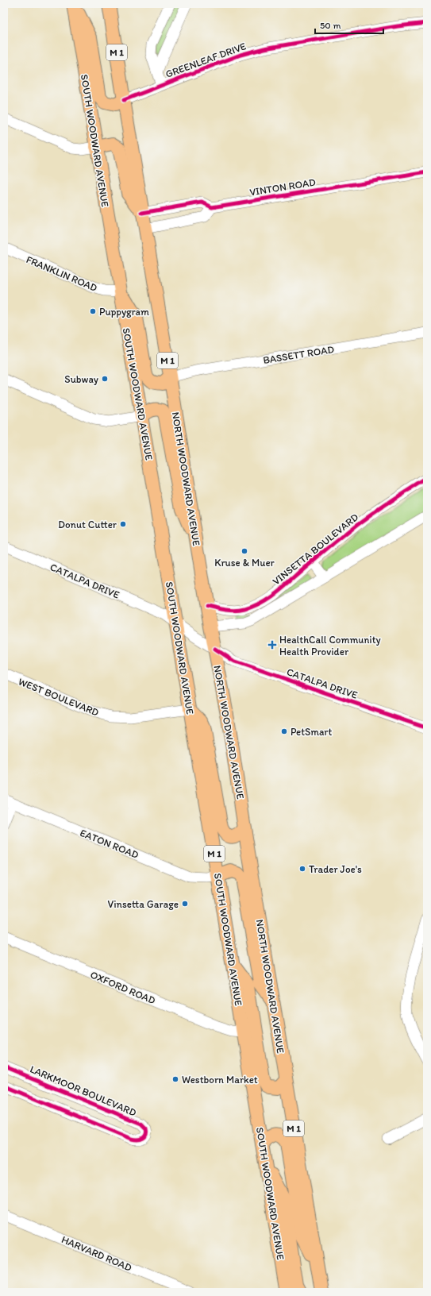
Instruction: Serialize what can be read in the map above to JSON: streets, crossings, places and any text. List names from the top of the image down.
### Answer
{
  "streets": {
    "main road": ["M 1", "SOUTH WOODWARD AVENUE", "NORTH WOODWARD AVENUE"],
    "street": [
      "GREENLEAF DRIVE",
      "VINTON ROAD",
      "FRANKLIN ROAD",
      "BASSETT ROAD",
      "VINSETTA BOULEVARD",
      "CATALPA DRIVE",
      "WEST BOULEVARD",
      "EATON ROAD",
      "OXFORD ROAD",
      "LARKMOOR BOULEVARD",
      "HARVARD ROAD"
    ]
  },
  "crossings": [
    ["GREENLEAF DRIVE", "NORTH WOODWARD AVENUE"],
    ["SOUTH WOODWARD AVENUE", "FRANKLIN ROAD"],
    ["SOUTH WOODWARD AVENUE", "CATALPA DRIVE"],
    ["SOUTH WOODWARD AVENUE", "WEST BOULEVARD"],
    ["SOUTH WOODWARD AVENUE", "EATON ROAD"],
    ["SOUTH WOODWARD AVENUE", "OXFORD ROAD"],
    ["VINTON ROAD", "NORTH WOODWARD AVENUE"],
    ["BASSETT ROAD", "NORTH WOODWARD AVENUE"],
    ["NORTH WOODWARD AVENUE", "VINSETTA BOULEVARD"],
    ["NORTH WOODWARD AVENUE", "CATALPA DRIVE"]
  ],
  "places": {
    "other": [
      "Puppygram",
      "Subway",
      "Donut Cutter",
      "Kruse & Muer",
      "PetSmart",
      "Trader Joe's",
      "Vinsetta Garage",
      "Westborn Market"
    ],
    "health": ["HealthCall Community Health Provider"]
  },
  "scale_bar": "50 m"
}
